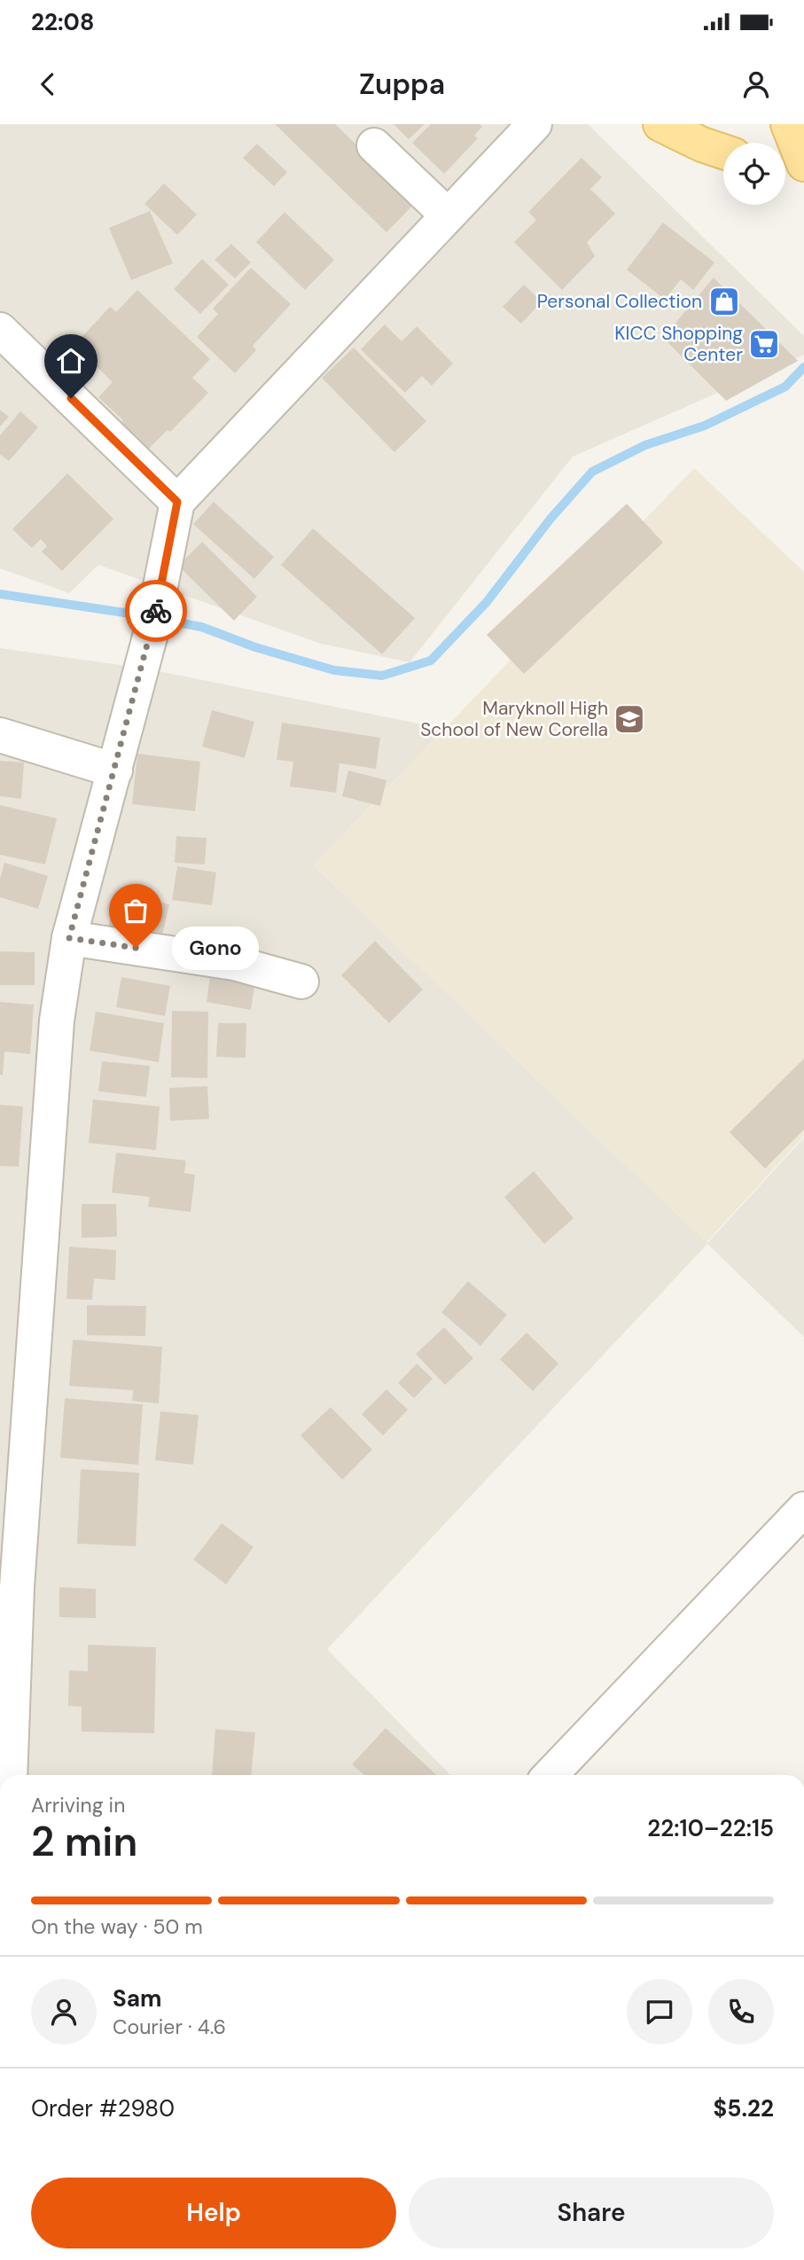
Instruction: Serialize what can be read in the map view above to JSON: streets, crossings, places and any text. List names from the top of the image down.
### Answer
{
  "places": {
    "shop": ["Personal Collection"],
    "supermarket": ["KICC Shopping Center"],
    "school or university": ["Maryknoll High School of New Corella"],
    "other": ["Gono"]
  },
  "page": {
    "status": "22:08",
    "header": "Zuppa",
    "bubble": "Gono",
    "heading": ["2 min", "Arriving in", "22:10–22:15"],
    "panel": [
      "Sam",
      "Courier · 4.6",
      "Order #2980",
      "$5.22"
    ],
    "bar": "On the way · 50 m",
    "buttons": ["Help", "Share"]
  }
}
